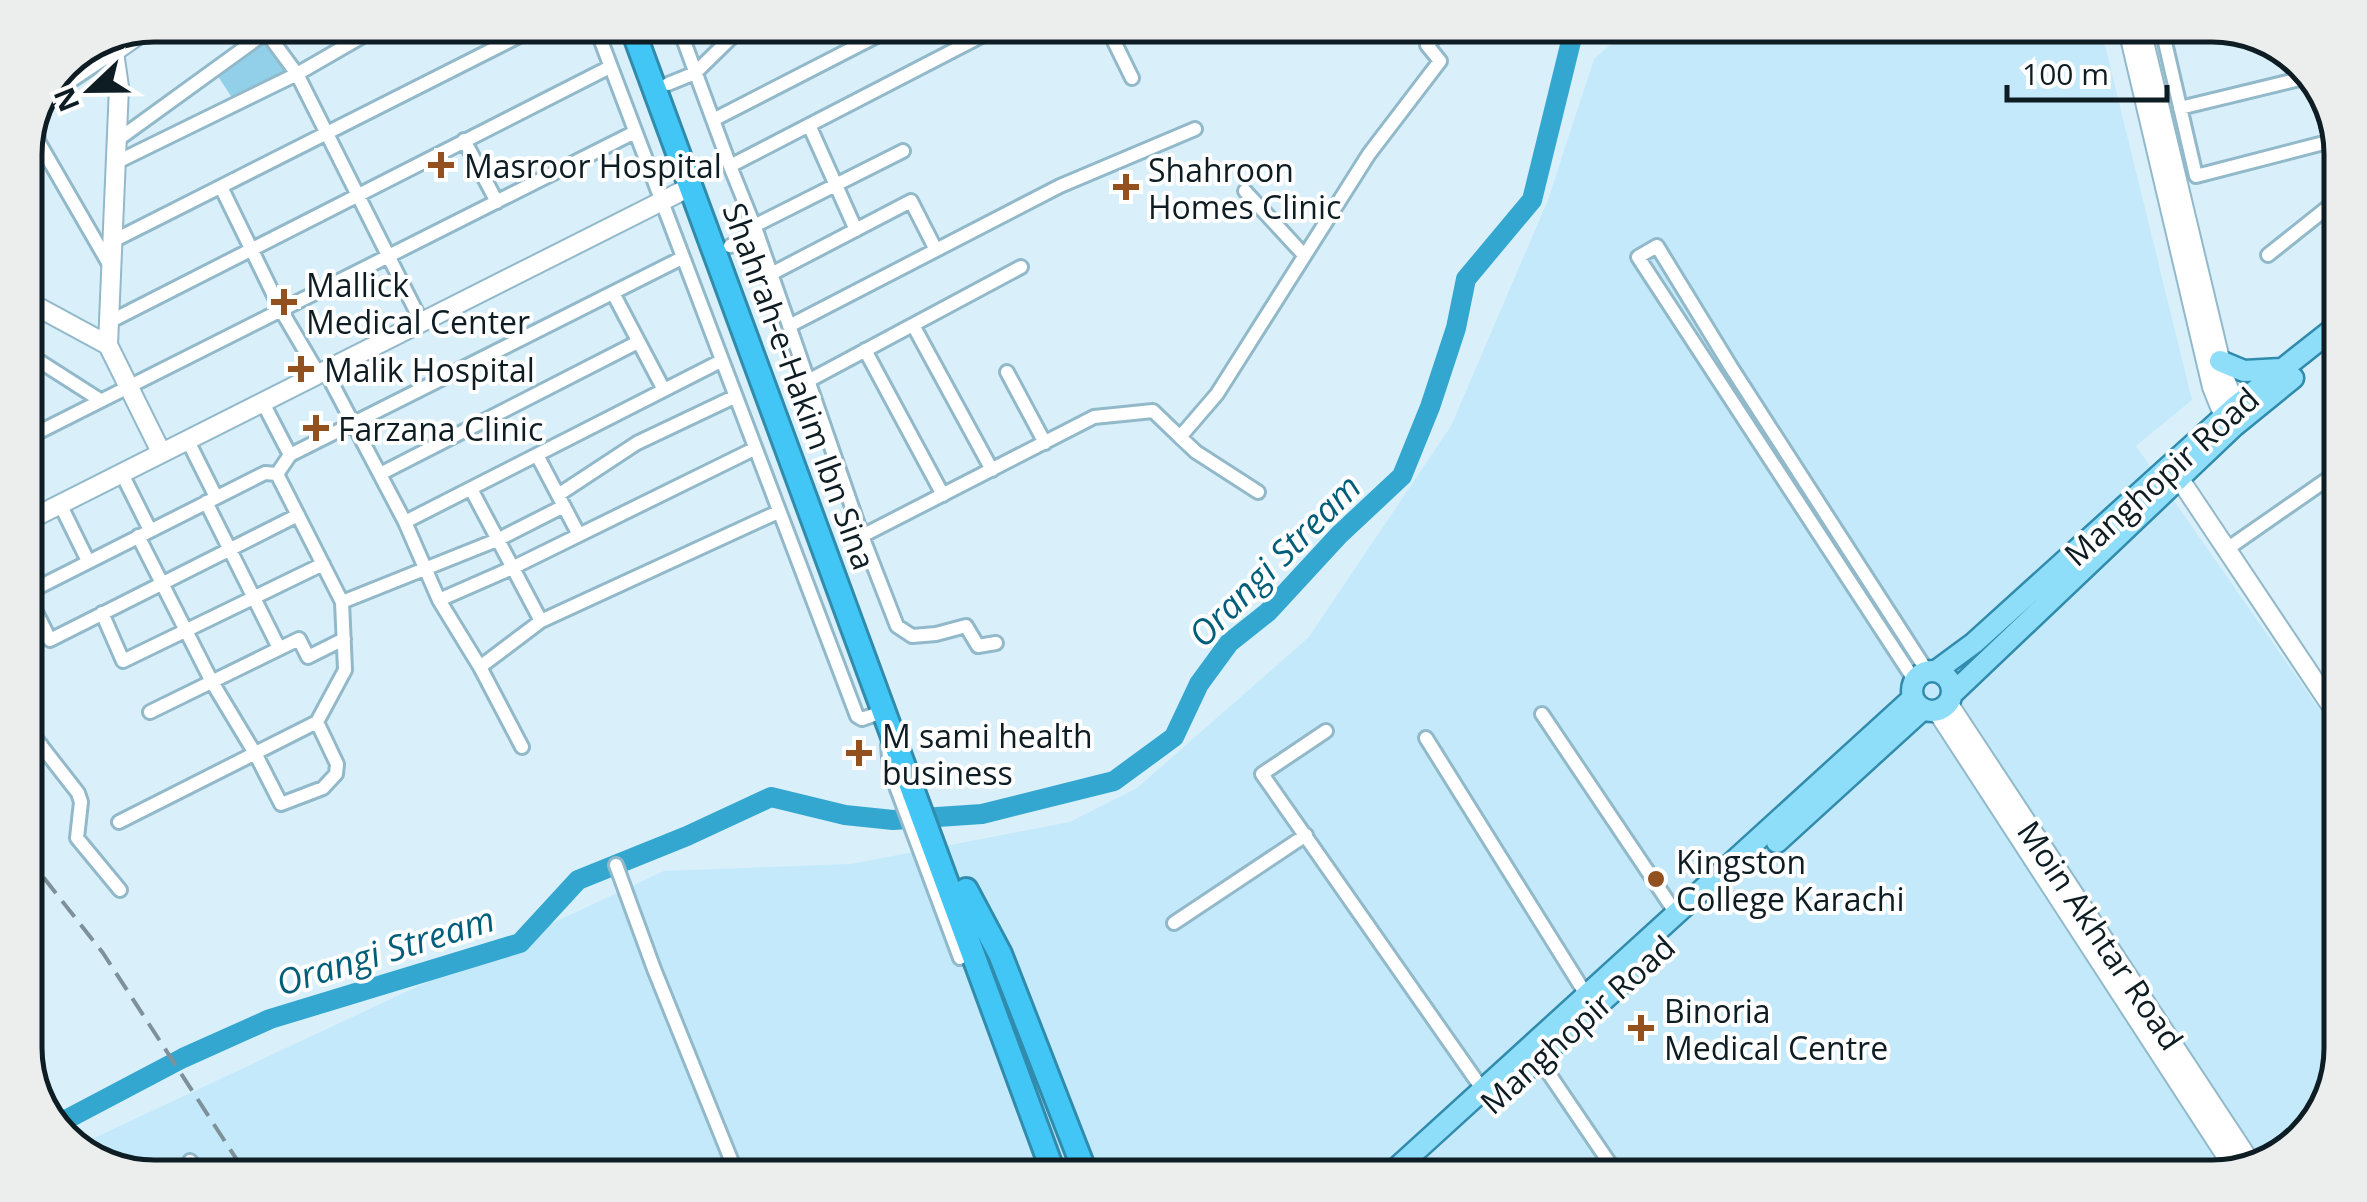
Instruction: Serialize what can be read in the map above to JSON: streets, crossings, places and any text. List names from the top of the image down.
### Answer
{
  "streets": {
    "highway": ["Shahrah-e-Hakim Ibn Sina"],
    "main road": ["Manghopir Road"],
    "street": ["Moin Akhtar Road"]
  },
  "crossings": [
    ["Manghopir Road", "Moin Akhtar Road"]
  ],
  "water": ["Orangi Stream"],
  "places": {
    "health": [
      "Masroor Hospital",
      "Shahroon Homes Clinic",
      "Mallick Medical Center",
      "Malik Hospital",
      "Farzana Clinic",
      "M sami health business",
      "Binoria Medical Centre"
    ],
    "other": ["Kingston College Karachi"]
  },
  "scale_bar": "100 m",
  "north": "left"
}
